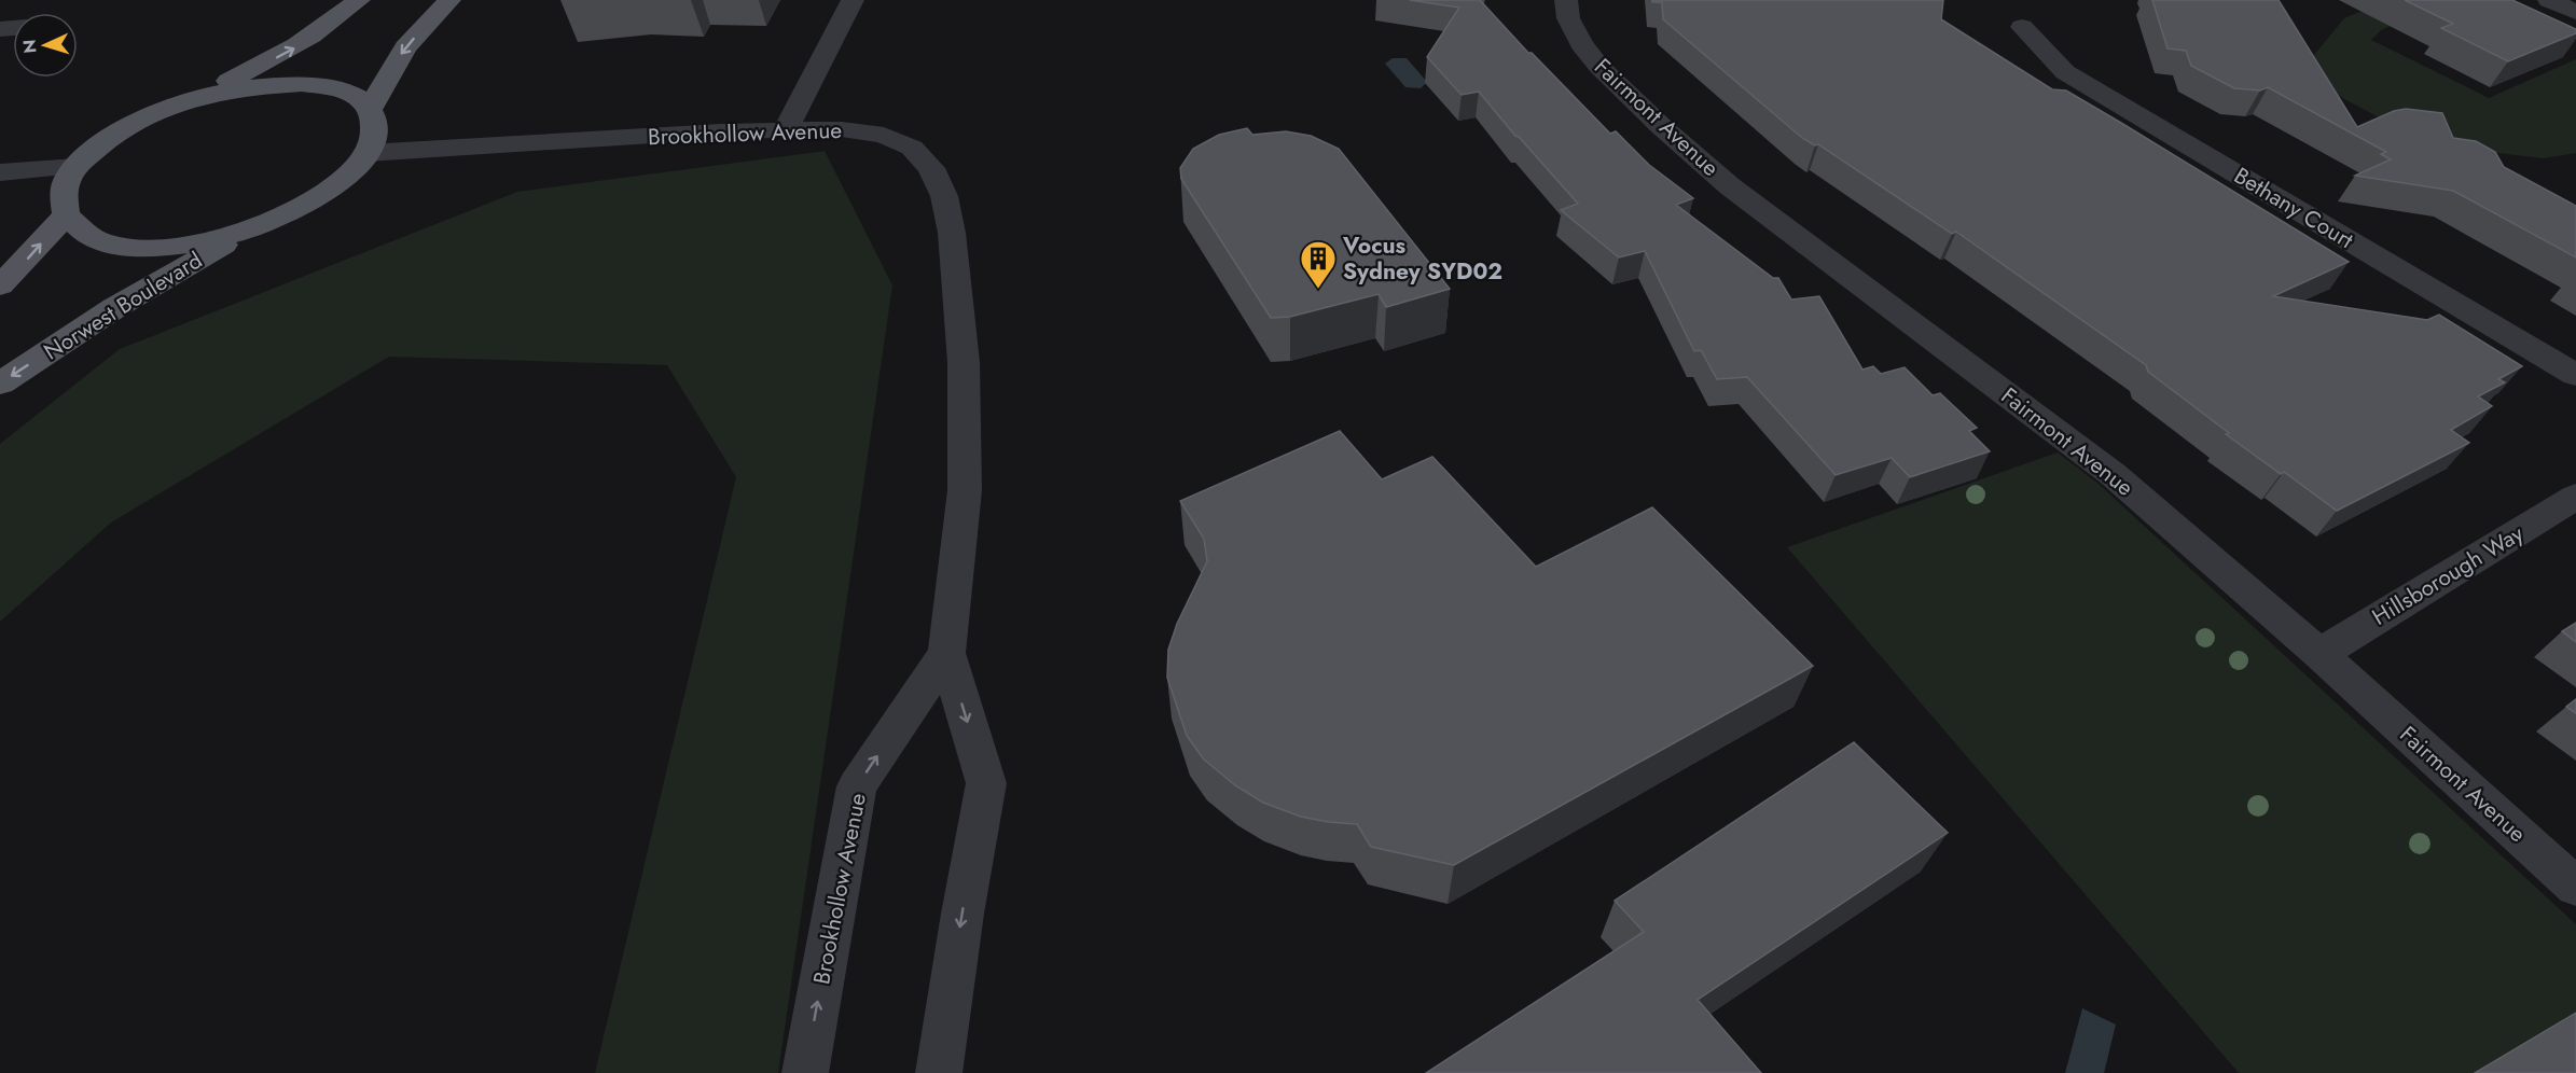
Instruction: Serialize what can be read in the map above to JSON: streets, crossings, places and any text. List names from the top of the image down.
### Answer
{
  "streets": {
    "main road": ["Norwest Boulevard"],
    "street": [
      "Fairmont Avenue",
      "Brookhollow Avenue",
      "Bethany Court",
      "Hillsborough Way"
    ]
  },
  "crossings": [
    ["Fairmont Avenue", "Hillsborough Way"]
  ],
  "places": {
    "building": ["Vocus Sydney SYD02"]
  },
  "north": "left"
}
